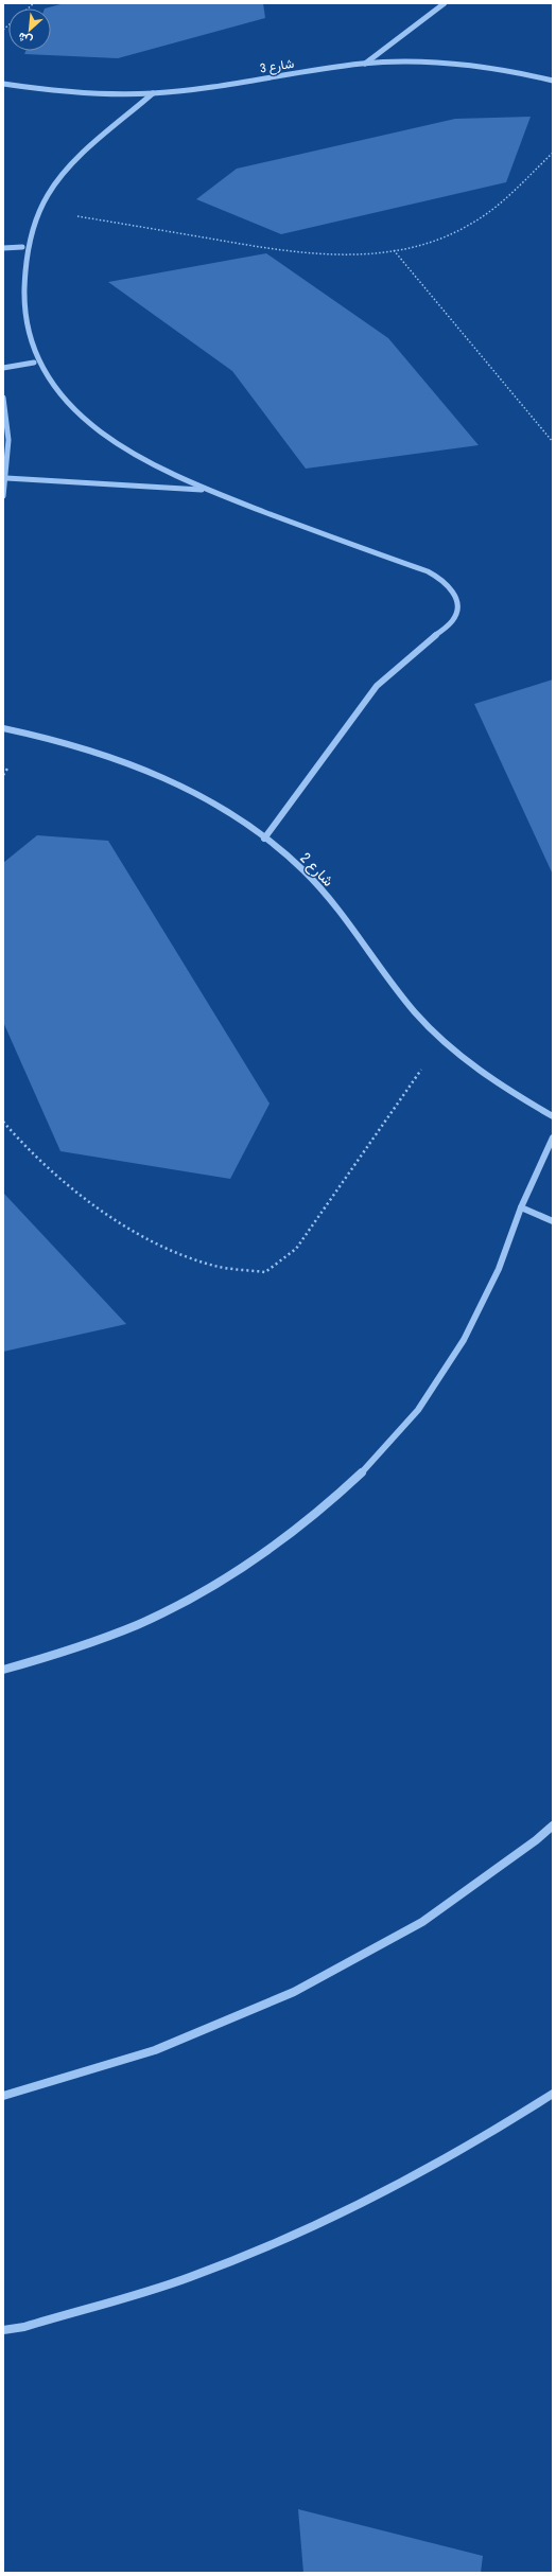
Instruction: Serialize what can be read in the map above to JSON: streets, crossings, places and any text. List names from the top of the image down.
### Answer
{
  "streets": {
    "street": ["شارع 3", "شارع 2"]
  },
  "north": "bottom left"
}
